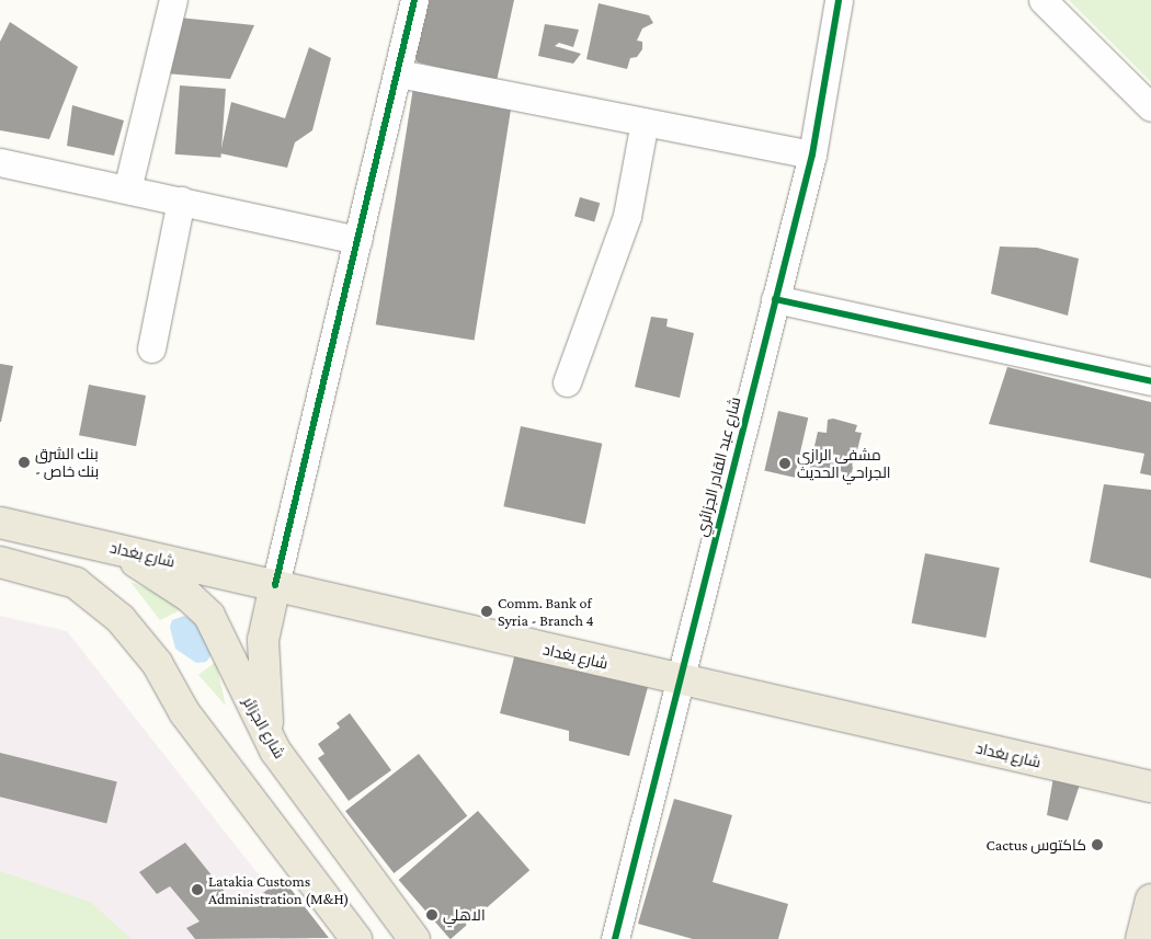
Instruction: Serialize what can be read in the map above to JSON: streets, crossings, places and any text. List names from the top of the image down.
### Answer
{
  "streets": {
    "main road": ["شارع بغداد", "شارع الجزائر"],
    "street": ["شارع عبد القادر الجزائري"]
  },
  "crossings": [
    ["شارع عبد القادر الجزائري", "شارع بغداد"],
    ["شارع بغداد", "شارع الجزائر"]
  ],
  "places": [
    "بنك الشرق - بنك خاص",
    "مشفى الرازي الجراحي الحديث",
    "Comm. Bank of Syria - Branch 4",
    "Cactus كاكتوس",
    "Latakia Customs Administration (M&H)",
    "الاهلي"
  ]
}
